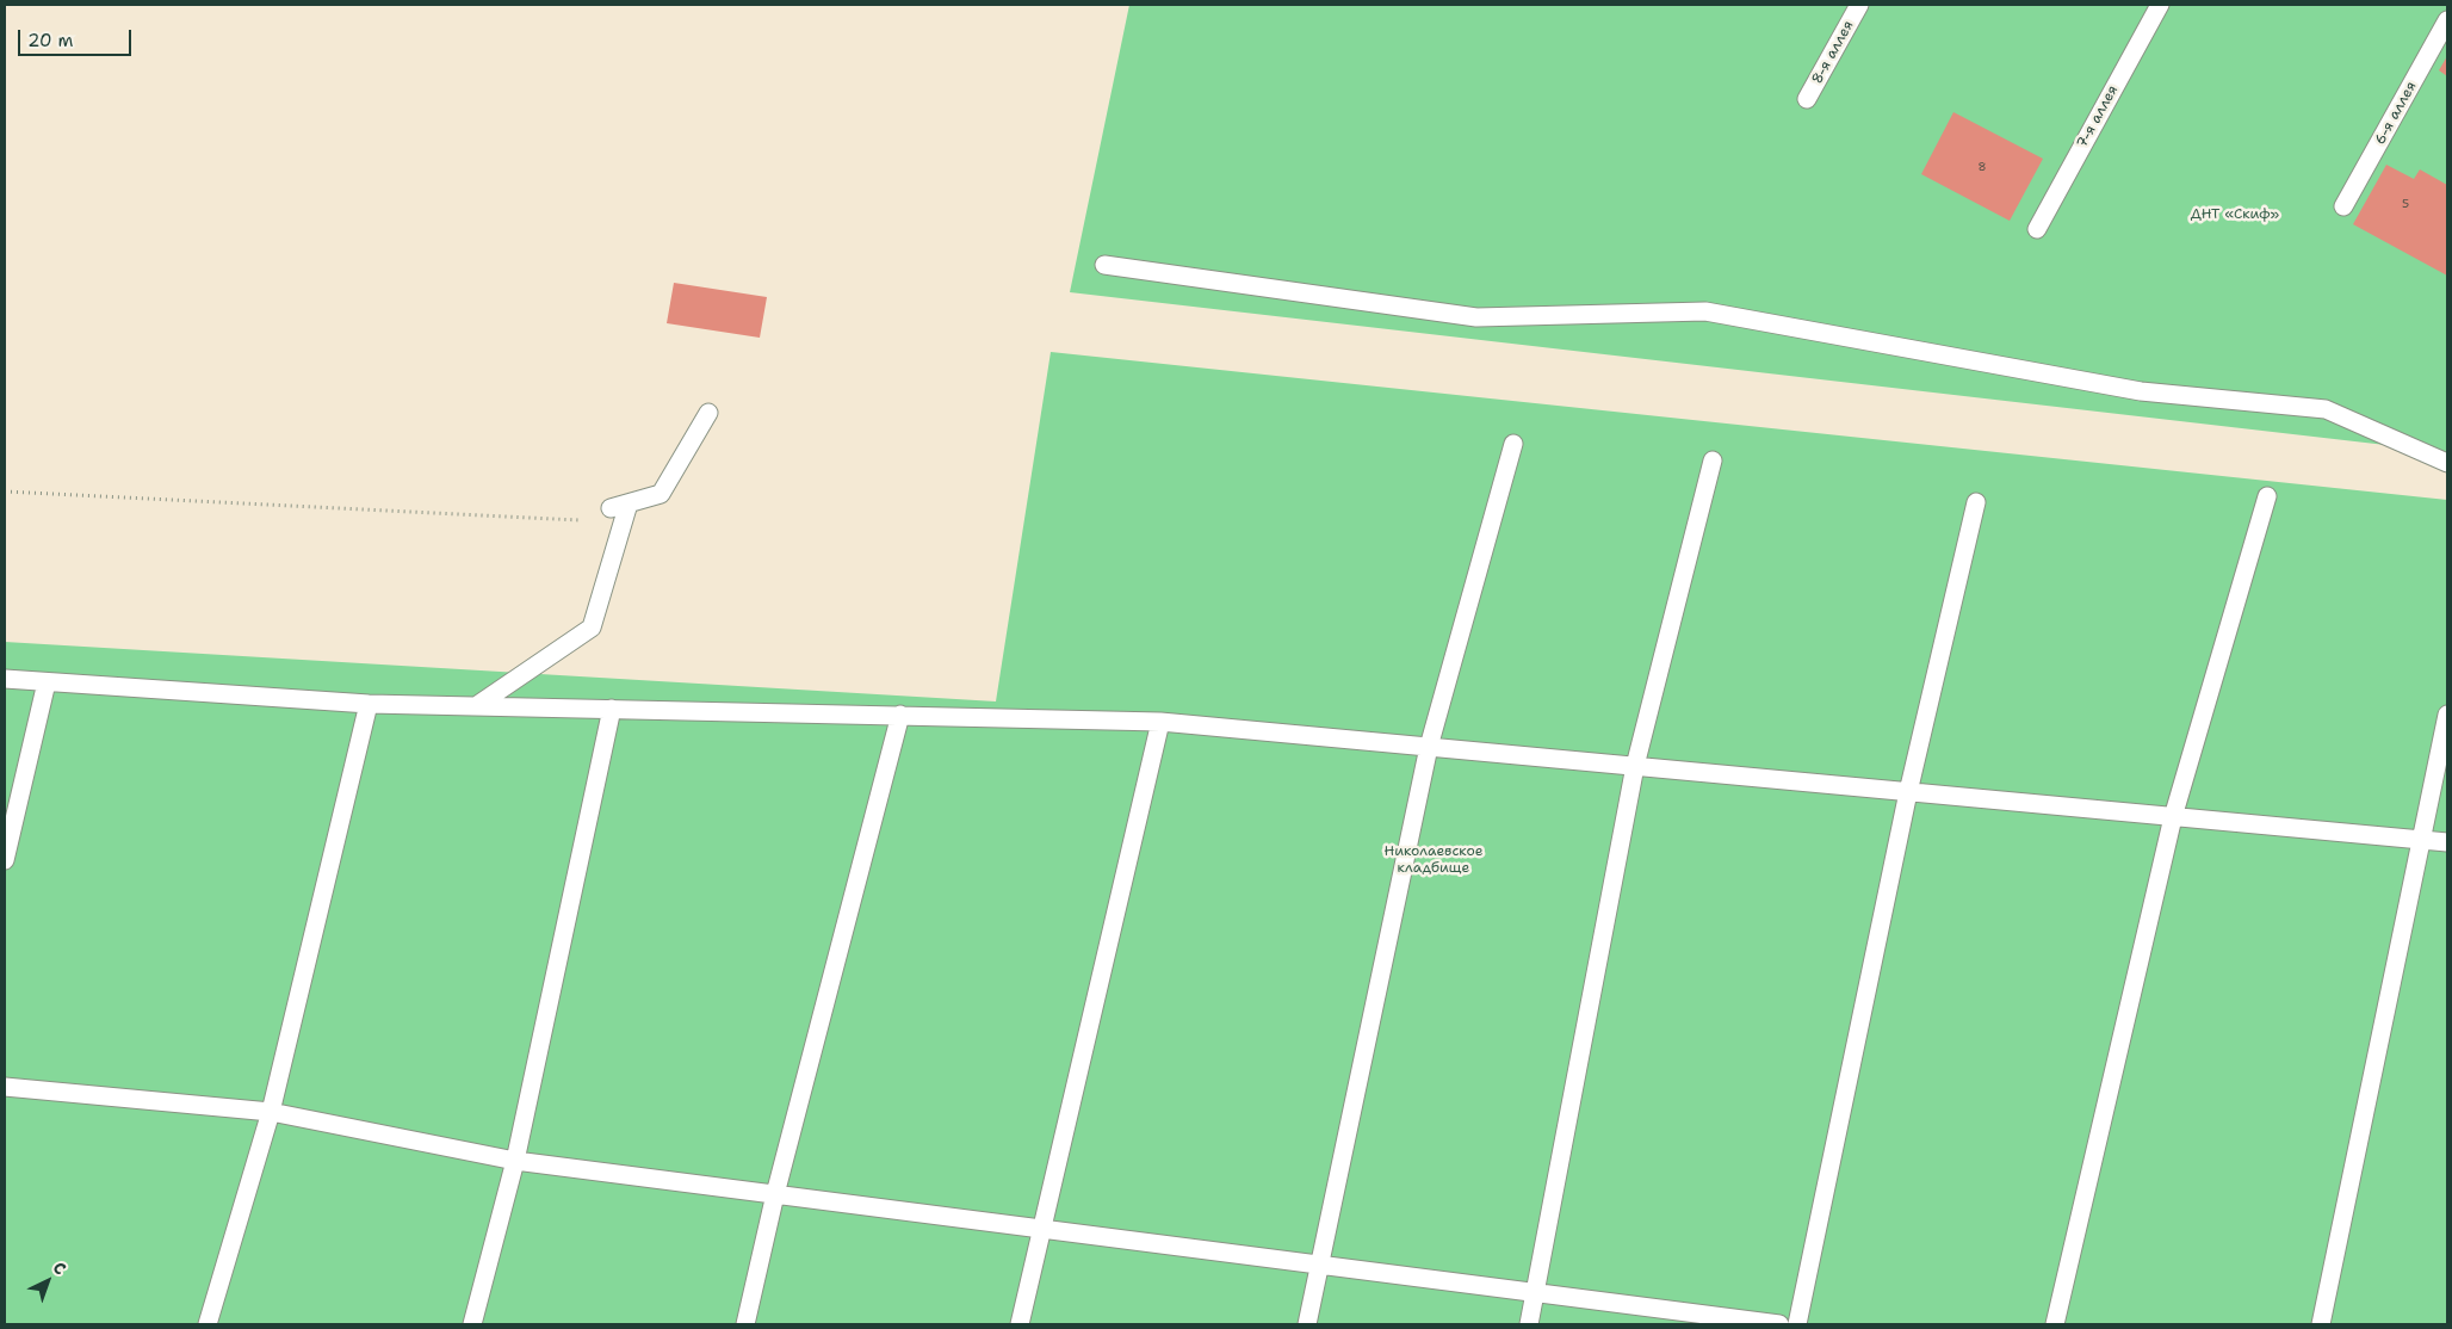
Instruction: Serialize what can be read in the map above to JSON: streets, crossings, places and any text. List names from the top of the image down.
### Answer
{
  "streets": {
    "lane": ["8-я аллея", "6-я аллея", "7-я аллея"]
  },
  "parks": ["ДНТ «Скиф»", "Николаевское кладбище"],
  "house_numbers": ["8", "5"],
  "scale_bar": "20 m",
  "north": "top right"
}
